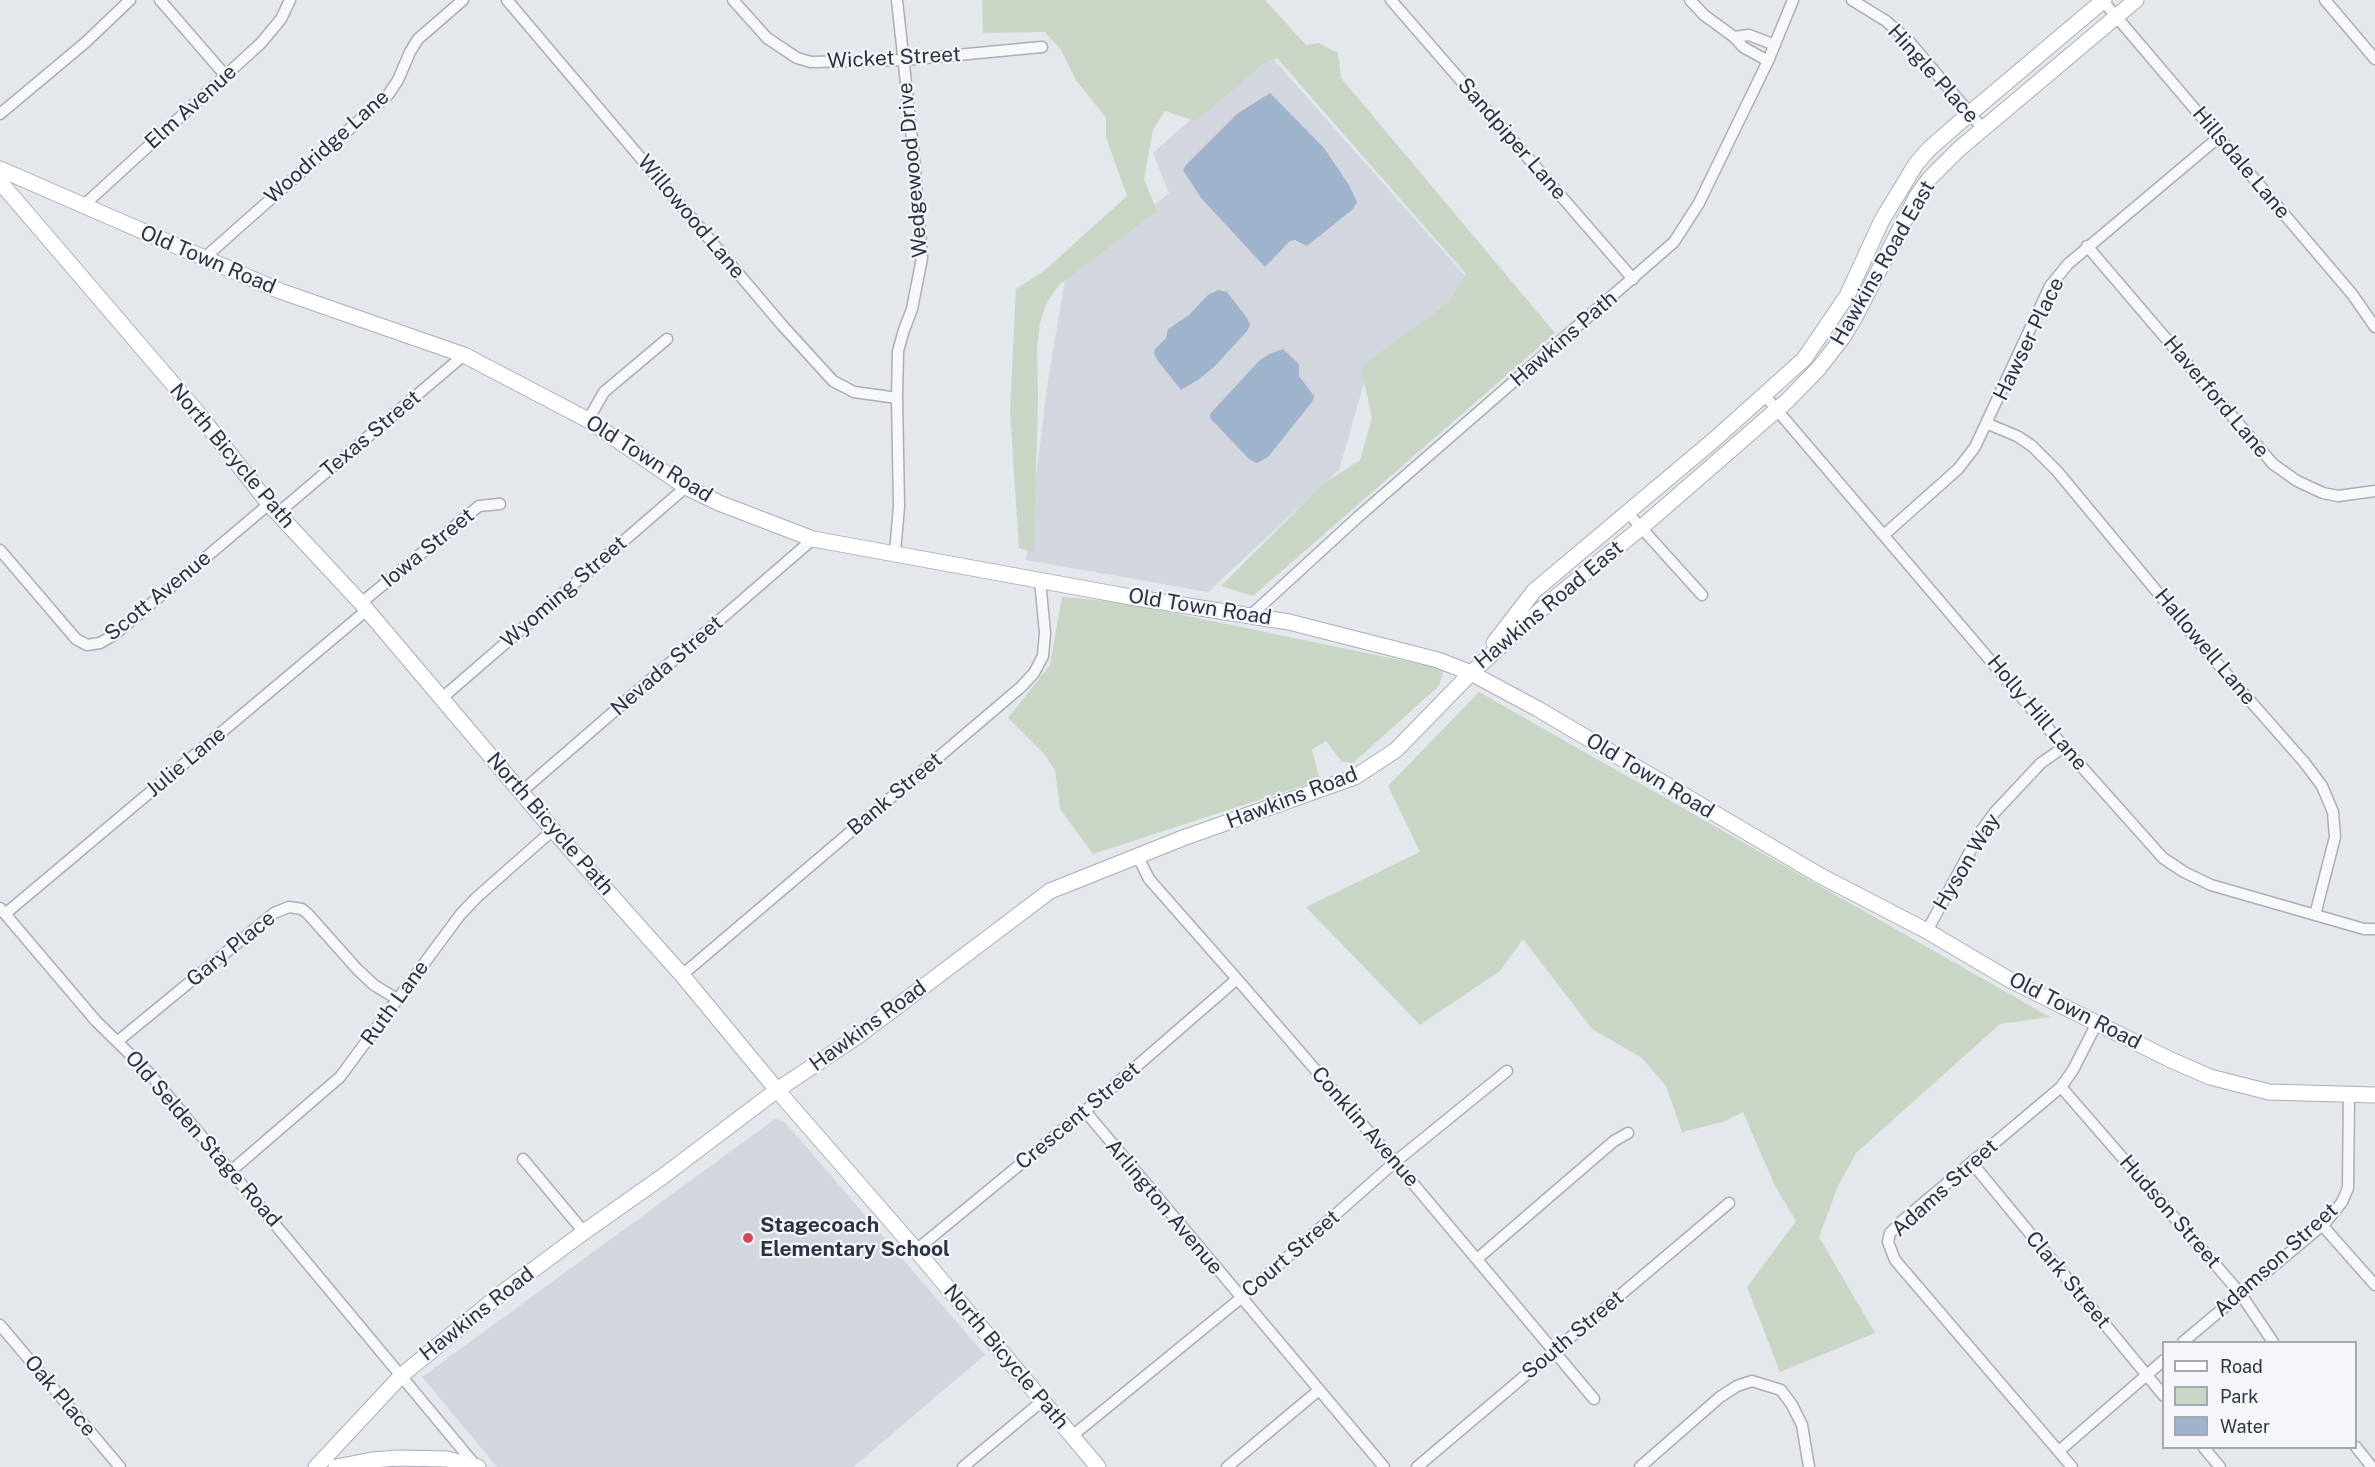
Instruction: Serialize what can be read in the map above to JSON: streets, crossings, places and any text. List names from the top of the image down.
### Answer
{
  "streets": {
    "street": [
      "Wicket Street",
      "Hingle Place",
      "Elm Avenue",
      "Sandpiper Lane",
      "Woodridge Lane",
      "Hillsdale Lane",
      "Wedgewood Drive",
      "Willowood Lane",
      "Old Town Road",
      "Hawkins Road East",
      "Hawkins Path",
      "Hawser Place",
      "Haverford Lane",
      "Texas Street",
      "North Bicycle Path",
      "Iowa Street",
      "Wyoming Street",
      "Scott Avenue",
      "Hallowell Lane",
      "Nevada Street",
      "Holly Hill Lane",
      "Julie Lane",
      "Bank Street",
      "Hawkins Road",
      "Hyson Way",
      "Gary Place",
      "Ruth Lane",
      "Crescent Street",
      "Conklin Avenue",
      "Old Selden Stage Road",
      "Adams Street",
      "Arlington Avenue",
      "Hudson Street",
      "Court Street",
      "Adamson Street",
      "Clark Street",
      "South Street",
      "Oak Place"
    ]
  },
  "crossings": [
    ["Wicket Street", "Wedgewood Drive"],
    ["Hingle Place", "Hawkins Road East"],
    ["Elm Avenue", "Old Town Road"],
    ["Sandpiper Lane", "Hawkins Path"],
    ["Woodridge Lane", "Old Town Road"],
    ["Hillsdale Lane", "Hawkins Road East"],
    ["Hillsdale Lane", "Hawser Place"],
    ["Wedgewood Drive", "Willowood Lane"],
    ["Wedgewood Drive", "Old Town Road"],
    ["Old Town Road", "Hawkins Road East"],
    ["Old Town Road", "Hawkins Path"],
    ["Old Town Road", "Texas Street"],
    ["Old Town Road", "Wyoming Street"],
    ["Old Town Road", "Nevada Street"],
    ["Old Town Road", "Bank Street"],
    ["Old Town Road", "Hawkins Road"],
    ["Old Town Road", "Hyson Way"],
    ["Old Town Road", "Adams Street"],
    ["Old Town Road", "Adamson Street"],
    ["Hawkins Road East", "Holly Hill Lane"],
    ["Hawkins Road East", "Hawkins Road"],
    ["Hawser Place", "Haverford Lane"],
    ["Hawser Place", "Hallowell Lane"],
    ["Hawser Place", "Holly Hill Lane"],
    ["Texas Street", "North Bicycle Path"],
    ["Texas Street", "Scott Avenue"],
    ["North Bicycle Path", "Iowa Street"],
    ["North Bicycle Path", "Wyoming Street"],
    ["North Bicycle Path", "Scott Avenue"],
    ["North Bicycle Path", "Nevada Street"],
    ["North Bicycle Path", "Julie Lane"],
    ["North Bicycle Path", "Bank Street"],
    ["North Bicycle Path", "Hawkins Road"],
    ["North Bicycle Path", "Ruth Lane"],
    ["North Bicycle Path", "Crescent Street"],
    ["North Bicycle Path", "Court Street"],
    ["Iowa Street", "Julie Lane"],
    ["Hallowell Lane", "Holly Hill Lane"],
    ["Holly Hill Lane", "Hyson Way"],
    ["Julie Lane", "Old Selden Stage Road"],
    ["Hawkins Road", "Conklin Avenue"],
    ["Hawkins Road", "Old Selden Stage Road"],
    ["Gary Place", "Ruth Lane"],
    ["Gary Place", "Old Selden Stage Road"],
    ["Ruth Lane", "Old Selden Stage Road"],
    ["Crescent Street", "Conklin Avenue"],
    ["Crescent Street", "Arlington Avenue"],
    ["Conklin Avenue", "Court Street"],
    ["Conklin Avenue", "South Street"],
    ["Adams Street", "Hudson Street"],
    ["Adams Street", "Clark Street"],
    ["Arlington Avenue", "Court Street"],
    ["Hudson Street", "Adamson Street"]
  ],
  "places": ["Stagecoach Elementary School"],
  "legend": ["Road", "Park", "Water"]
}
